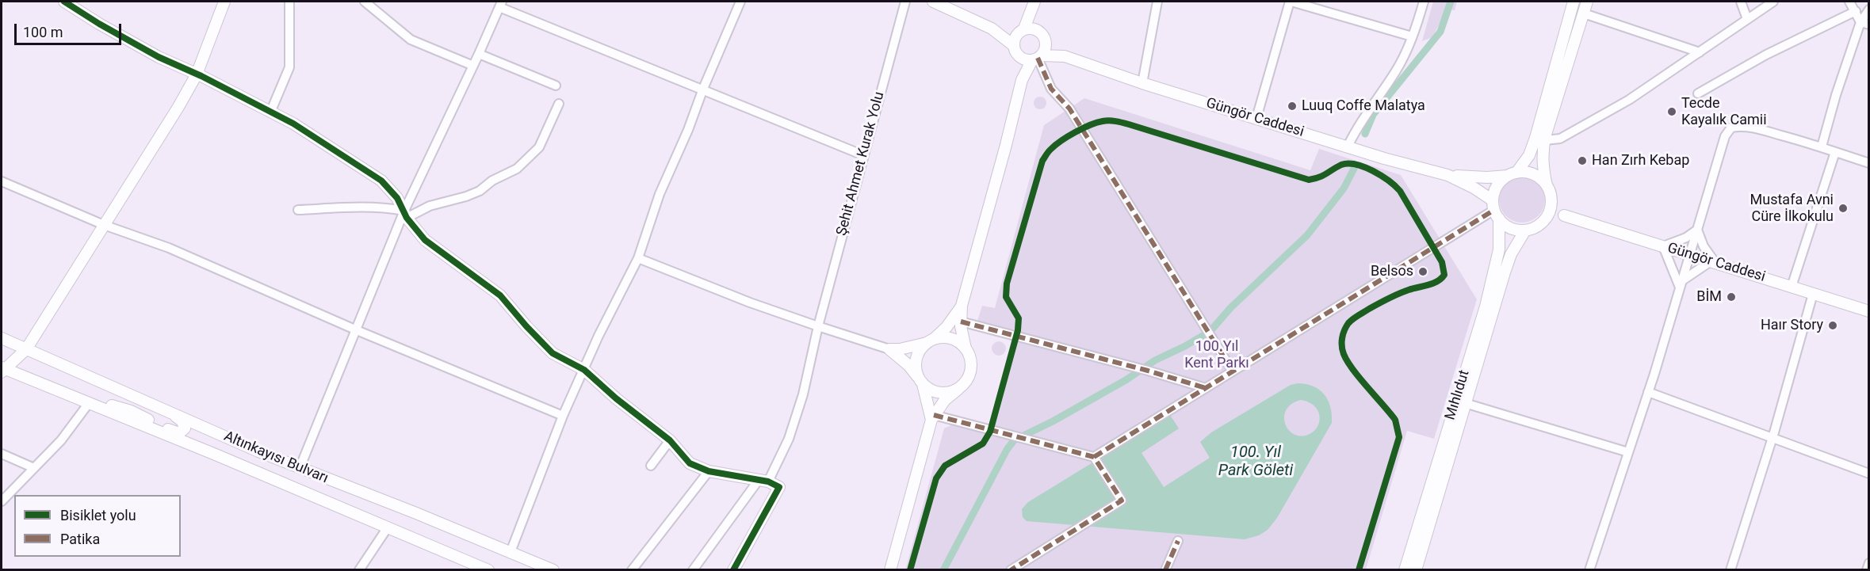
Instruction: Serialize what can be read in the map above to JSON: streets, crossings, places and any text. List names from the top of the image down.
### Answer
{
  "streets": {
    "main road": ["Güngör Caddesi", "Mıhlıdut", "Altınkayısı Bulvarı"],
    "street": ["Şehit Ahmet Kurak Yolu"]
  },
  "water": ["100. Yıl Park Göleti"],
  "parks": ["100.Yıl Kent Parkı"],
  "places": [
    "Luuq Coffe Malatya",
    "Tecde Kayalık Camii",
    "Han Zırh Kebap",
    "Mustafa Avni Cüre İlkokulu",
    "Belsos",
    "BİM",
    "Haır Story"
  ],
  "legend": ["Bisiklet yolu", "Patika"],
  "scale_bar": "100 m"
}
